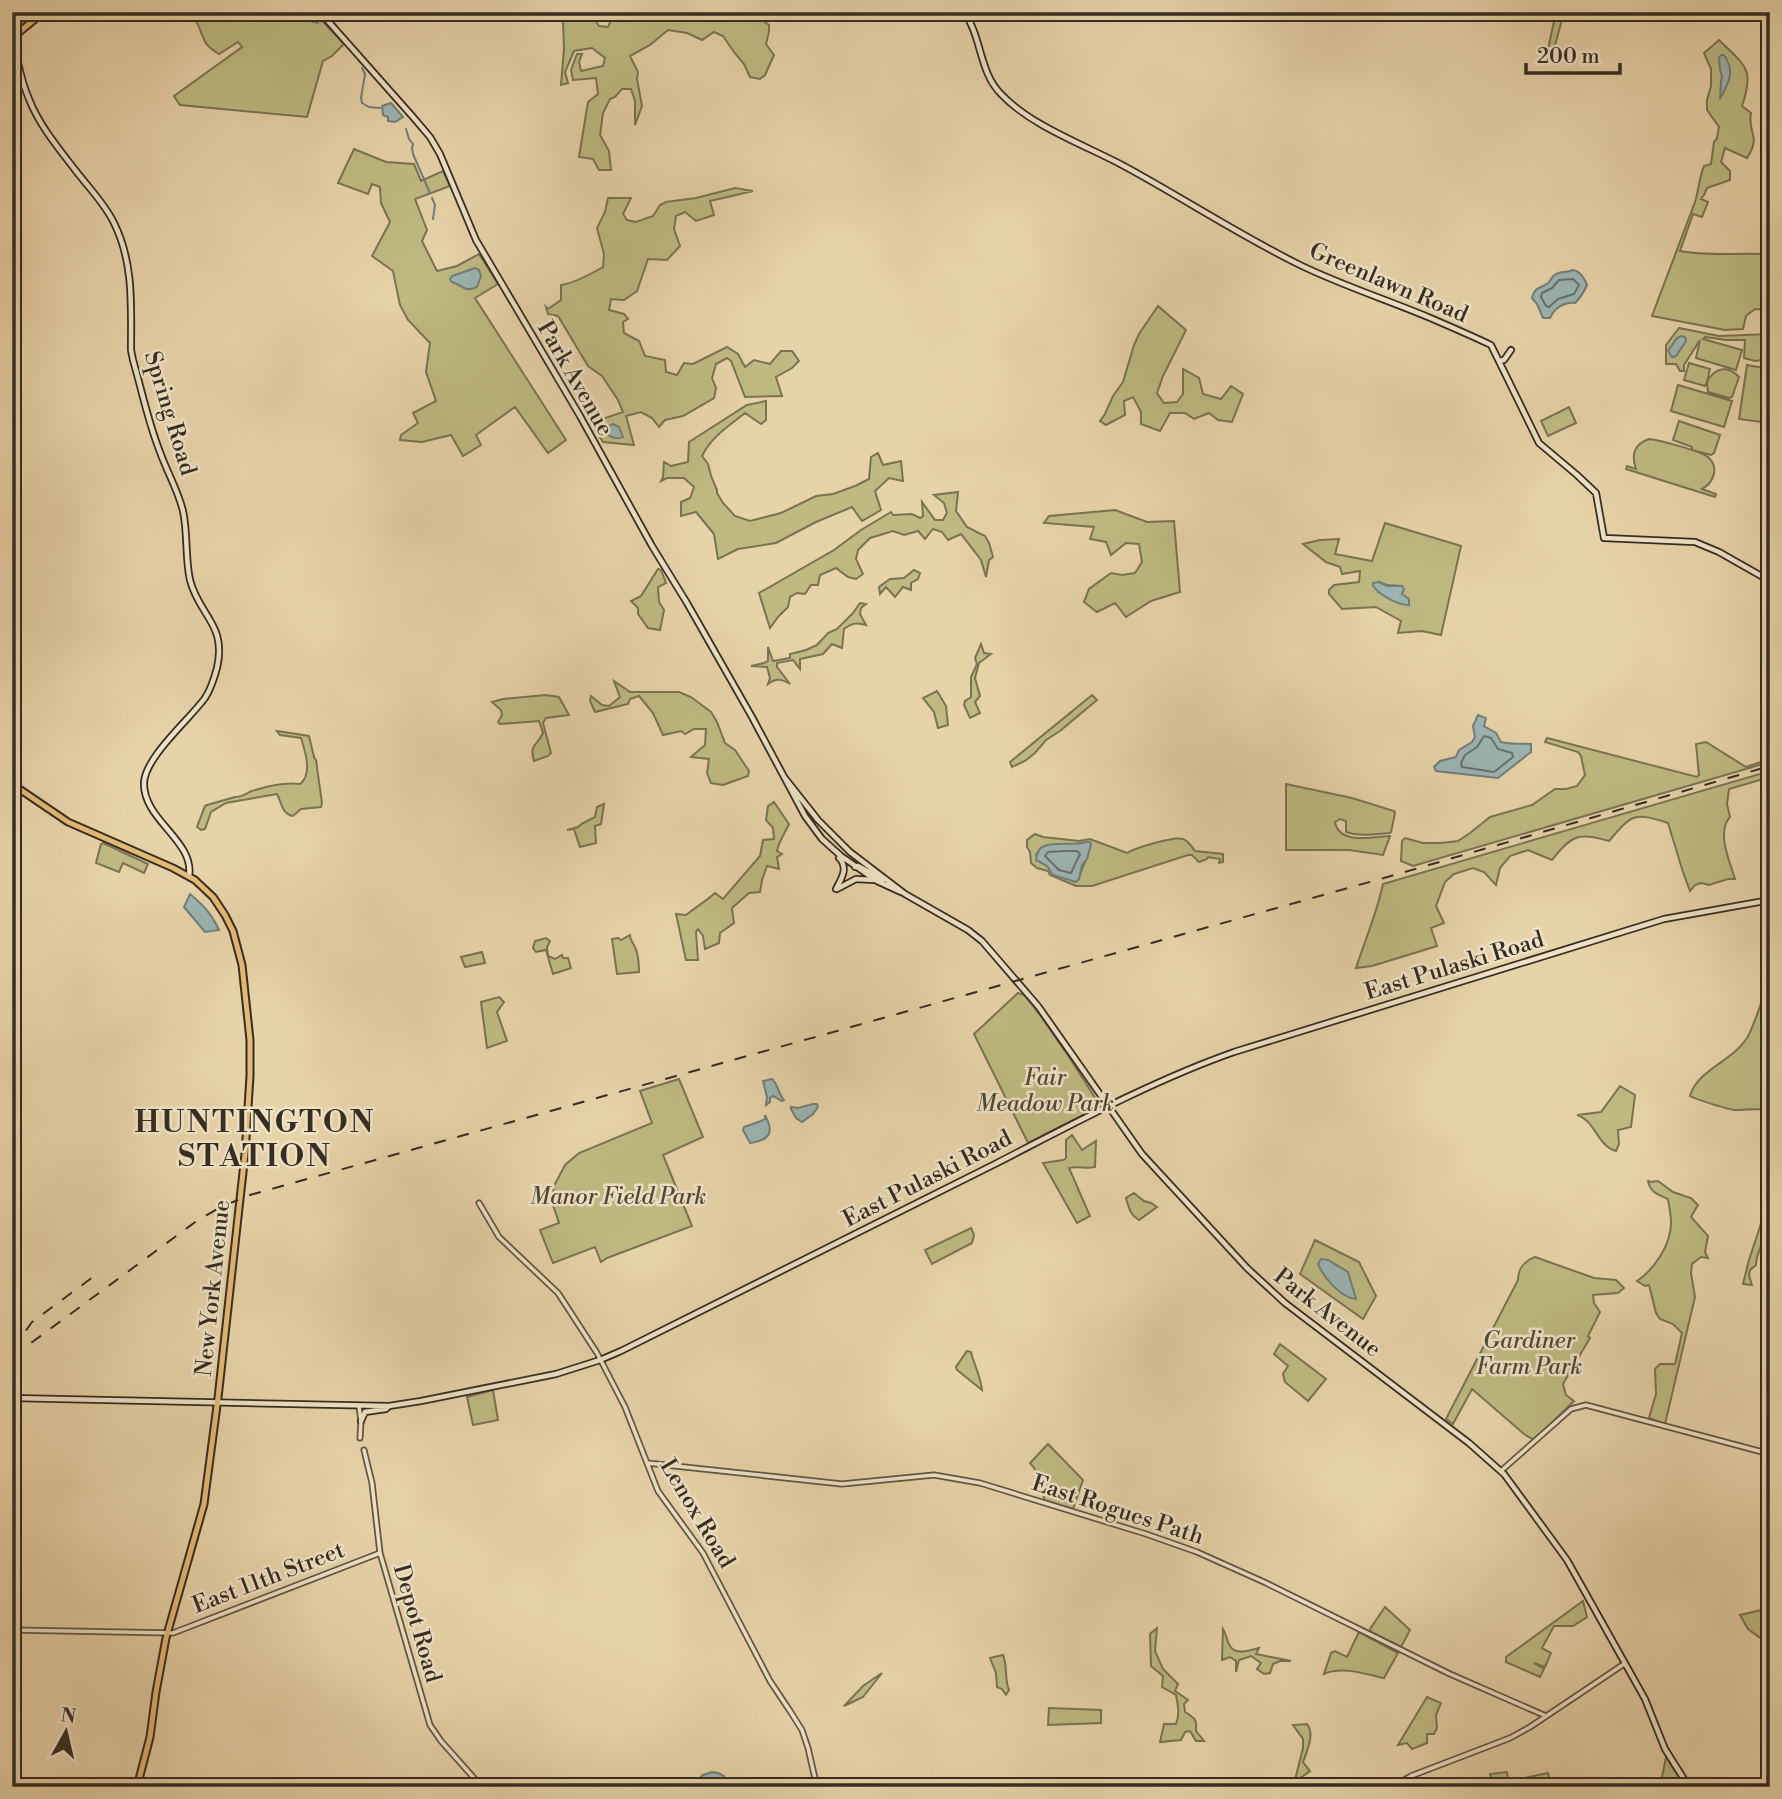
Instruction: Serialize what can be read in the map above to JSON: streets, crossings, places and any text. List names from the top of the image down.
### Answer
{
  "streets": {
    "main road": [
      "Greenlawn Road",
      "Park Avenue",
      "Spring Road",
      "East Pulaski Road",
      "New York Avenue"
    ],
    "street": [
      "East Rogues Path",
      "Lenox Road",
      "East 11th Street",
      "Depot Road"
    ]
  },
  "crossings": [
    ["Park Avenue", "East Pulaski Road"],
    ["Spring Road", "New York Avenue"],
    ["East Pulaski Road", "New York Avenue"],
    ["East Pulaski Road", "Lenox Road"],
    ["New York Avenue", "East 11th Street"],
    ["East Rogues Path", "Lenox Road"],
    ["East 11th Street", "Depot Road"]
  ],
  "districts": ["HUNTINGTON STATION"],
  "parks": ["Fair Meadow Park", "Manor Field Park", "Gardiner Farm Park"],
  "scale_bar": "200 m",
  "north": "top"
}
